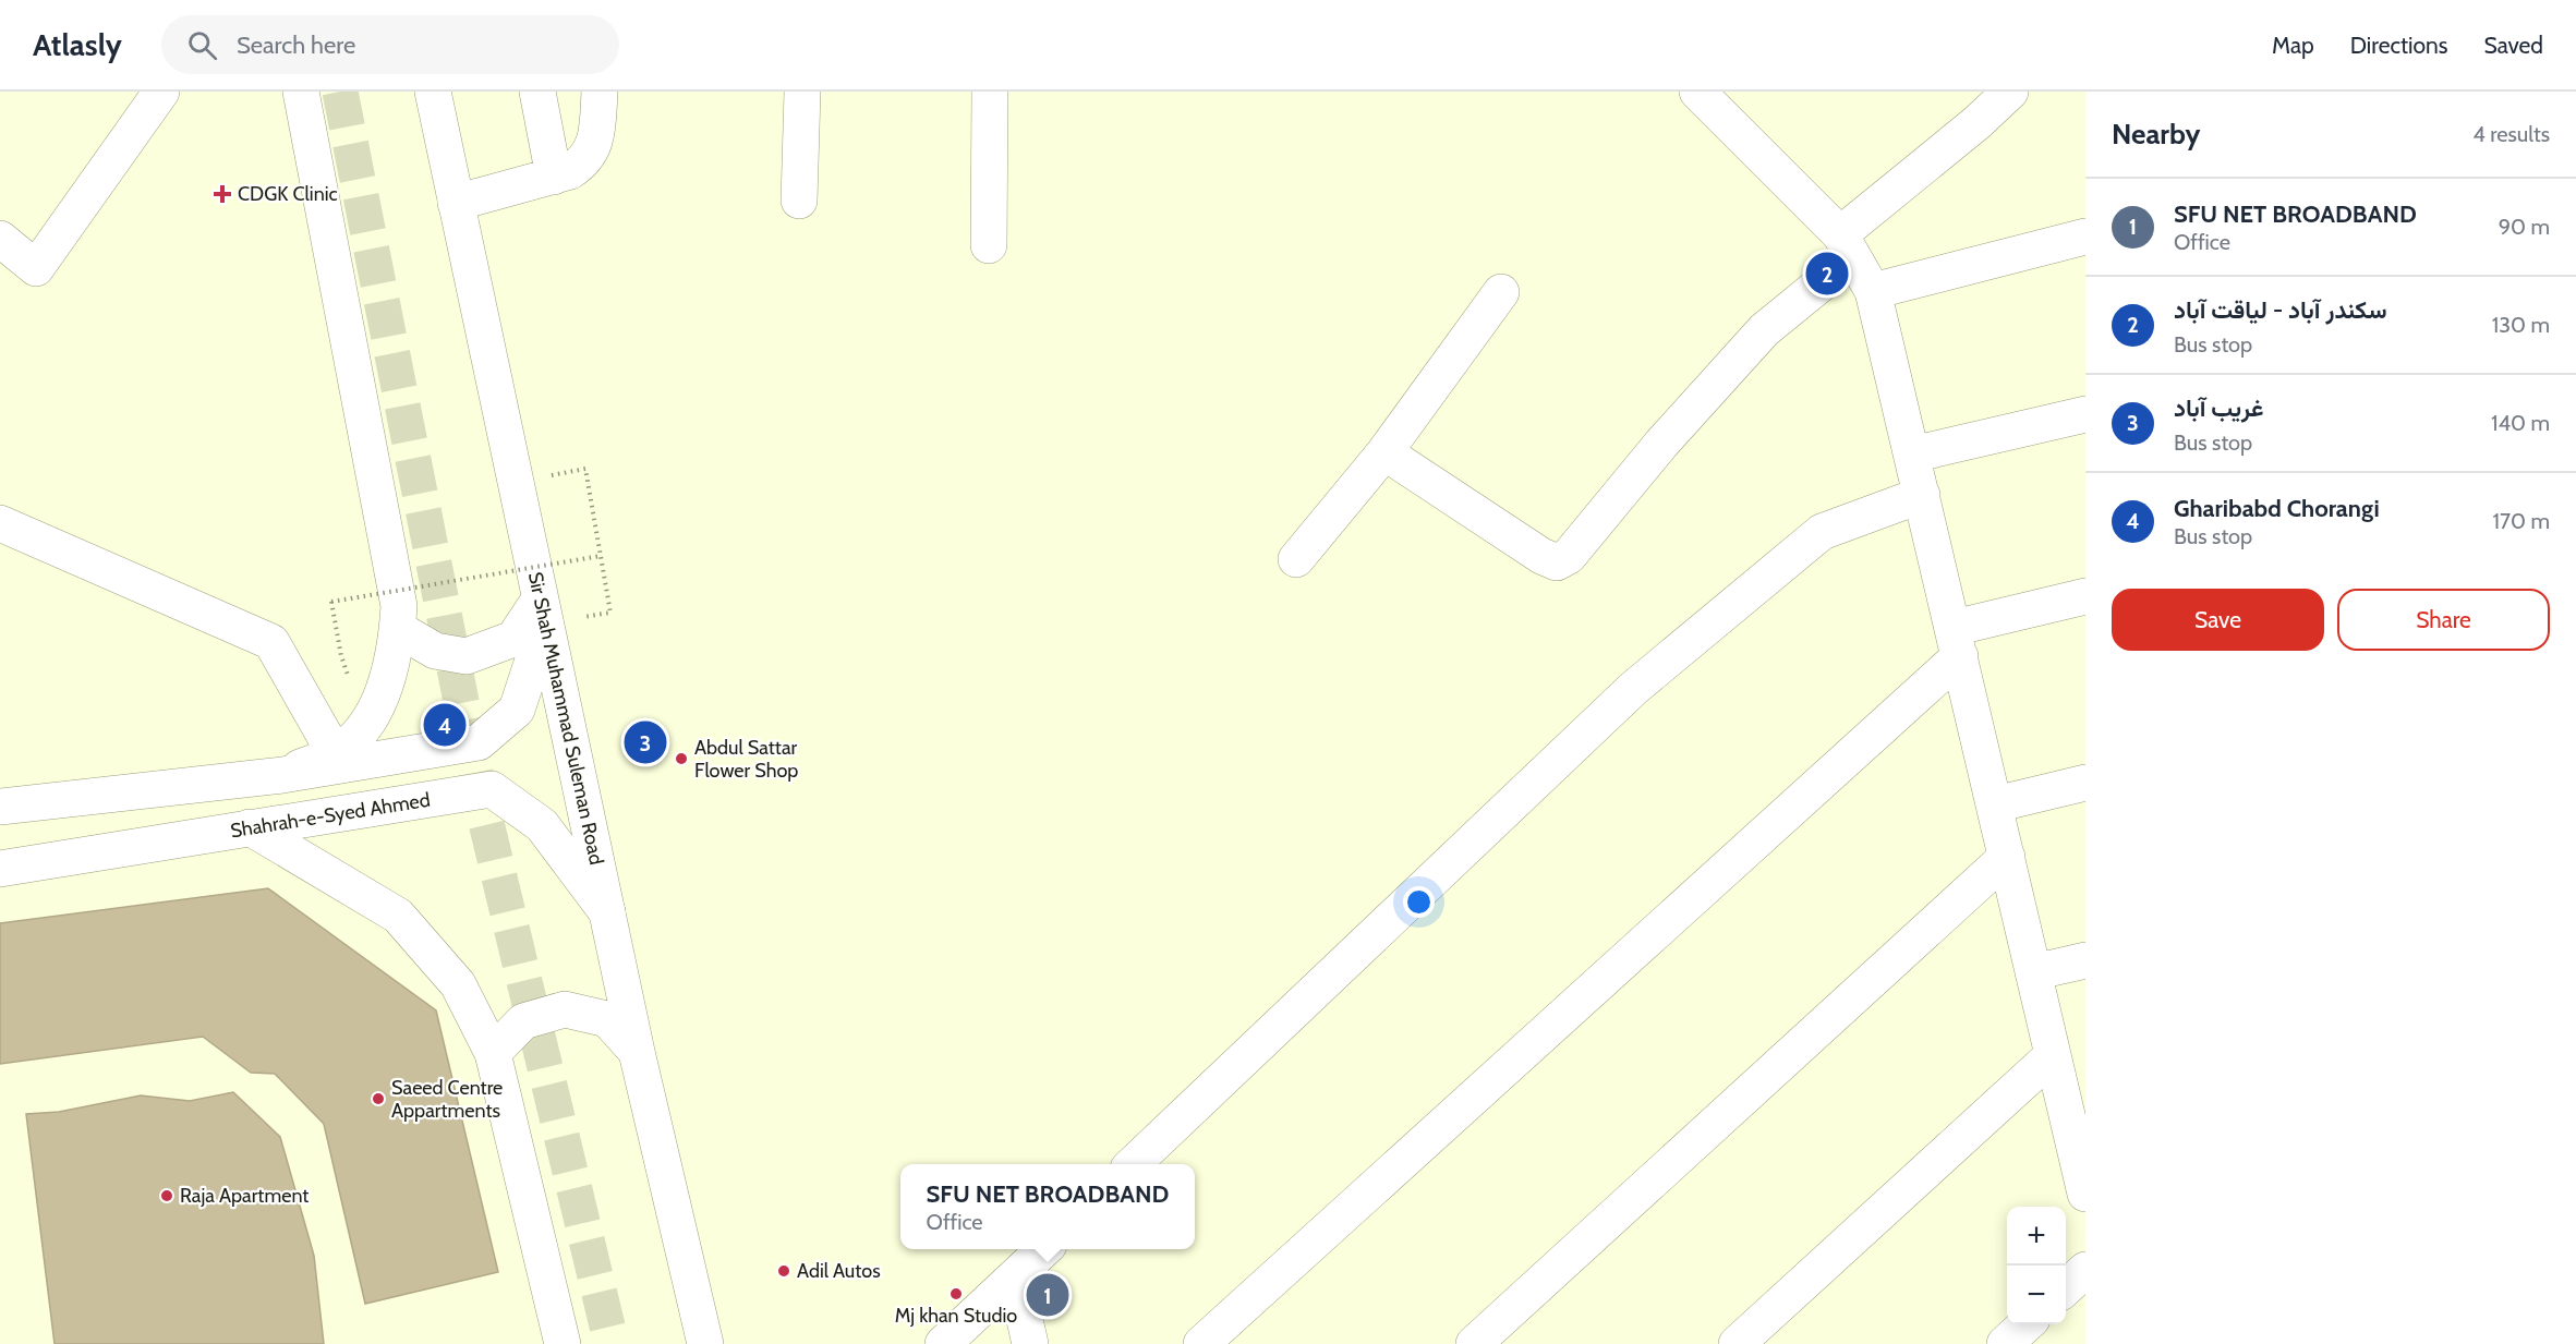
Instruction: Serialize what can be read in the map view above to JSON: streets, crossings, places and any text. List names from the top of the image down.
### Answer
{
  "streets": {
    "main road": ["Sir Shah Muhammad Suleman Road", "Shahrah-e-Syed Ahmed"]
  },
  "crossings": [
    ["Sir Shah Muhammad Suleman Road", "Shahrah-e-Syed Ahmed"]
  ],
  "places": {
    "health": ["CDGK Clinic"],
    "other": [
      "Abdul Sattar Flower Shop",
      "Saeed Centre Appartments",
      "Raja Apartment",
      "Adil Autos",
      "Mj khan Studio"
    ]
  },
  "page": {
    "header": "Atlasly",
    "search": "Search here",
    "nav": ["Map", "Directions", "Saved"],
    "heading": ["Nearby", "4 results"],
    "list": [
      {
        "mark": "1",
        "name": "SFU NET BROADBAND",
        "note": "Office",
        "value": "90 m"
      },
      {
        "mark": "2",
        "name": "سکندر آباد - لیاقت آباد",
        "note": "Bus stop",
        "value": "130 m"
      },
      {
        "mark": "3",
        "name": "غریب آباد",
        "note": "Bus stop",
        "value": "140 m"
      },
      {
        "mark": "4",
        "name": "Gharibabd Chorangi",
        "note": "Bus stop",
        "value": "170 m"
      }
    ],
    "pins": [
      "2",
      "4",
      "3",
      "1"
    ],
    "buttons": ["Save", "Share"],
    "popup": ["SFU NET BROADBAND", "Office"],
    "map_buttons": ["+", "−"]
  }
}
